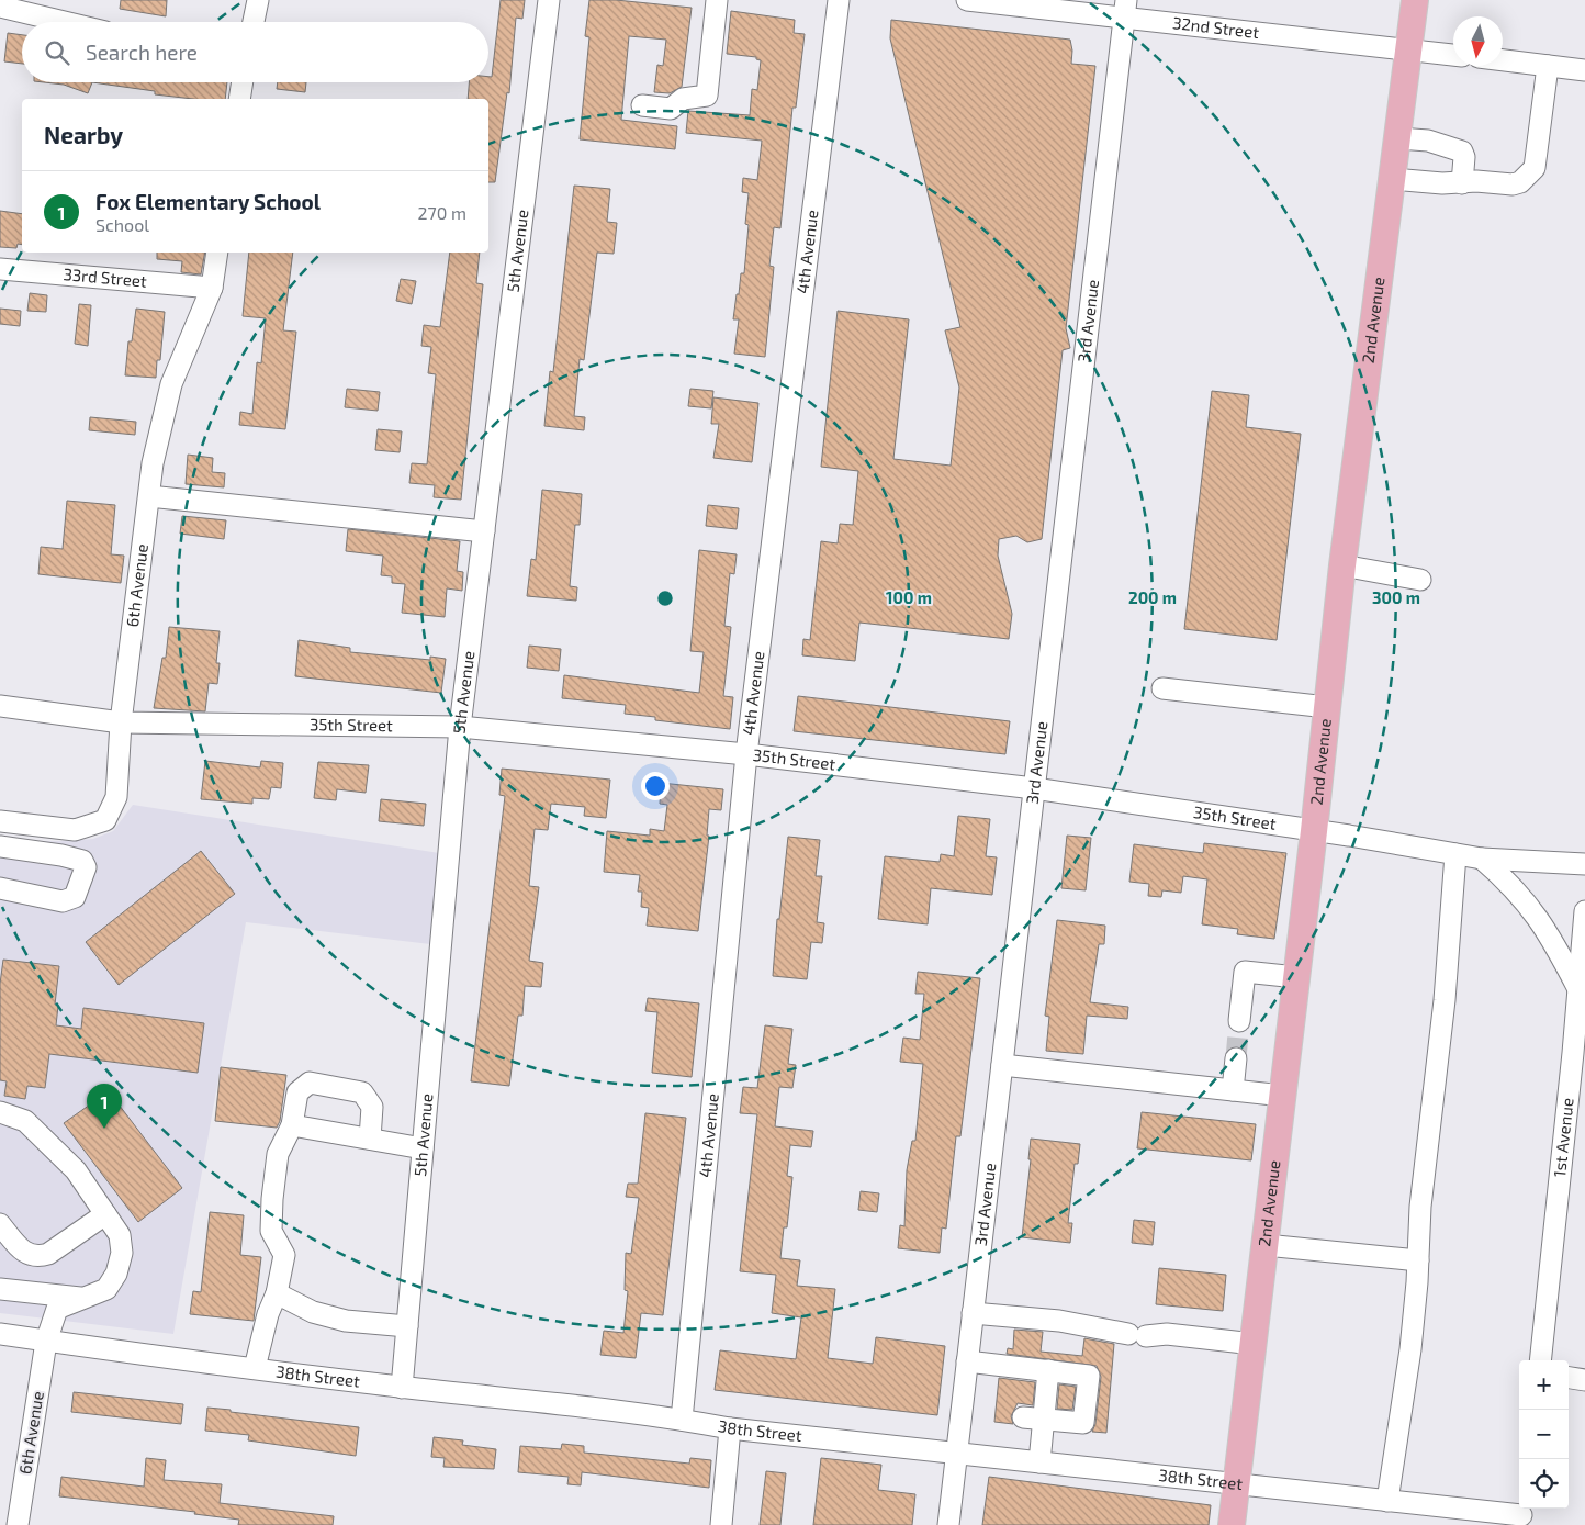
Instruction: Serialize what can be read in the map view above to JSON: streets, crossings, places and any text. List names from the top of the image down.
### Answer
{
  "streets": {
    "main road": ["2nd Avenue"],
    "street": [
      "32nd Street",
      "5th Avenue",
      "4th Avenue",
      "33rd Street",
      "3rd Avenue",
      "6th Avenue",
      "35th Street",
      "1st Avenue",
      "38th Street"
    ]
  },
  "crossings": [
    ["32nd Street", "3rd Avenue"],
    ["32nd Street", "2nd Avenue"],
    ["5th Avenue", "35th Street"],
    ["5th Avenue", "38th Street"],
    ["4th Avenue", "35th Street"],
    ["4th Avenue", "38th Street"],
    ["33rd Street", "6th Avenue"],
    ["3rd Avenue", "35th Street"],
    ["3rd Avenue", "38th Street"],
    ["2nd Avenue", "35th Street"],
    ["2nd Avenue", "38th Street"],
    ["6th Avenue", "35th Street"],
    ["6th Avenue", "38th Street"]
  ],
  "north": "bottom",
  "page": {
    "search": "Search here",
    "heading": "Nearby",
    "list": [
      {
        "mark": "1",
        "name": "Fox Elementary School",
        "note": "School",
        "value": "270 m"
      }
    ],
    "pins": "1",
    "map_buttons": ["+", "−"]
  },
  "rings": ["100 m", "200 m", "300 m"]
}
